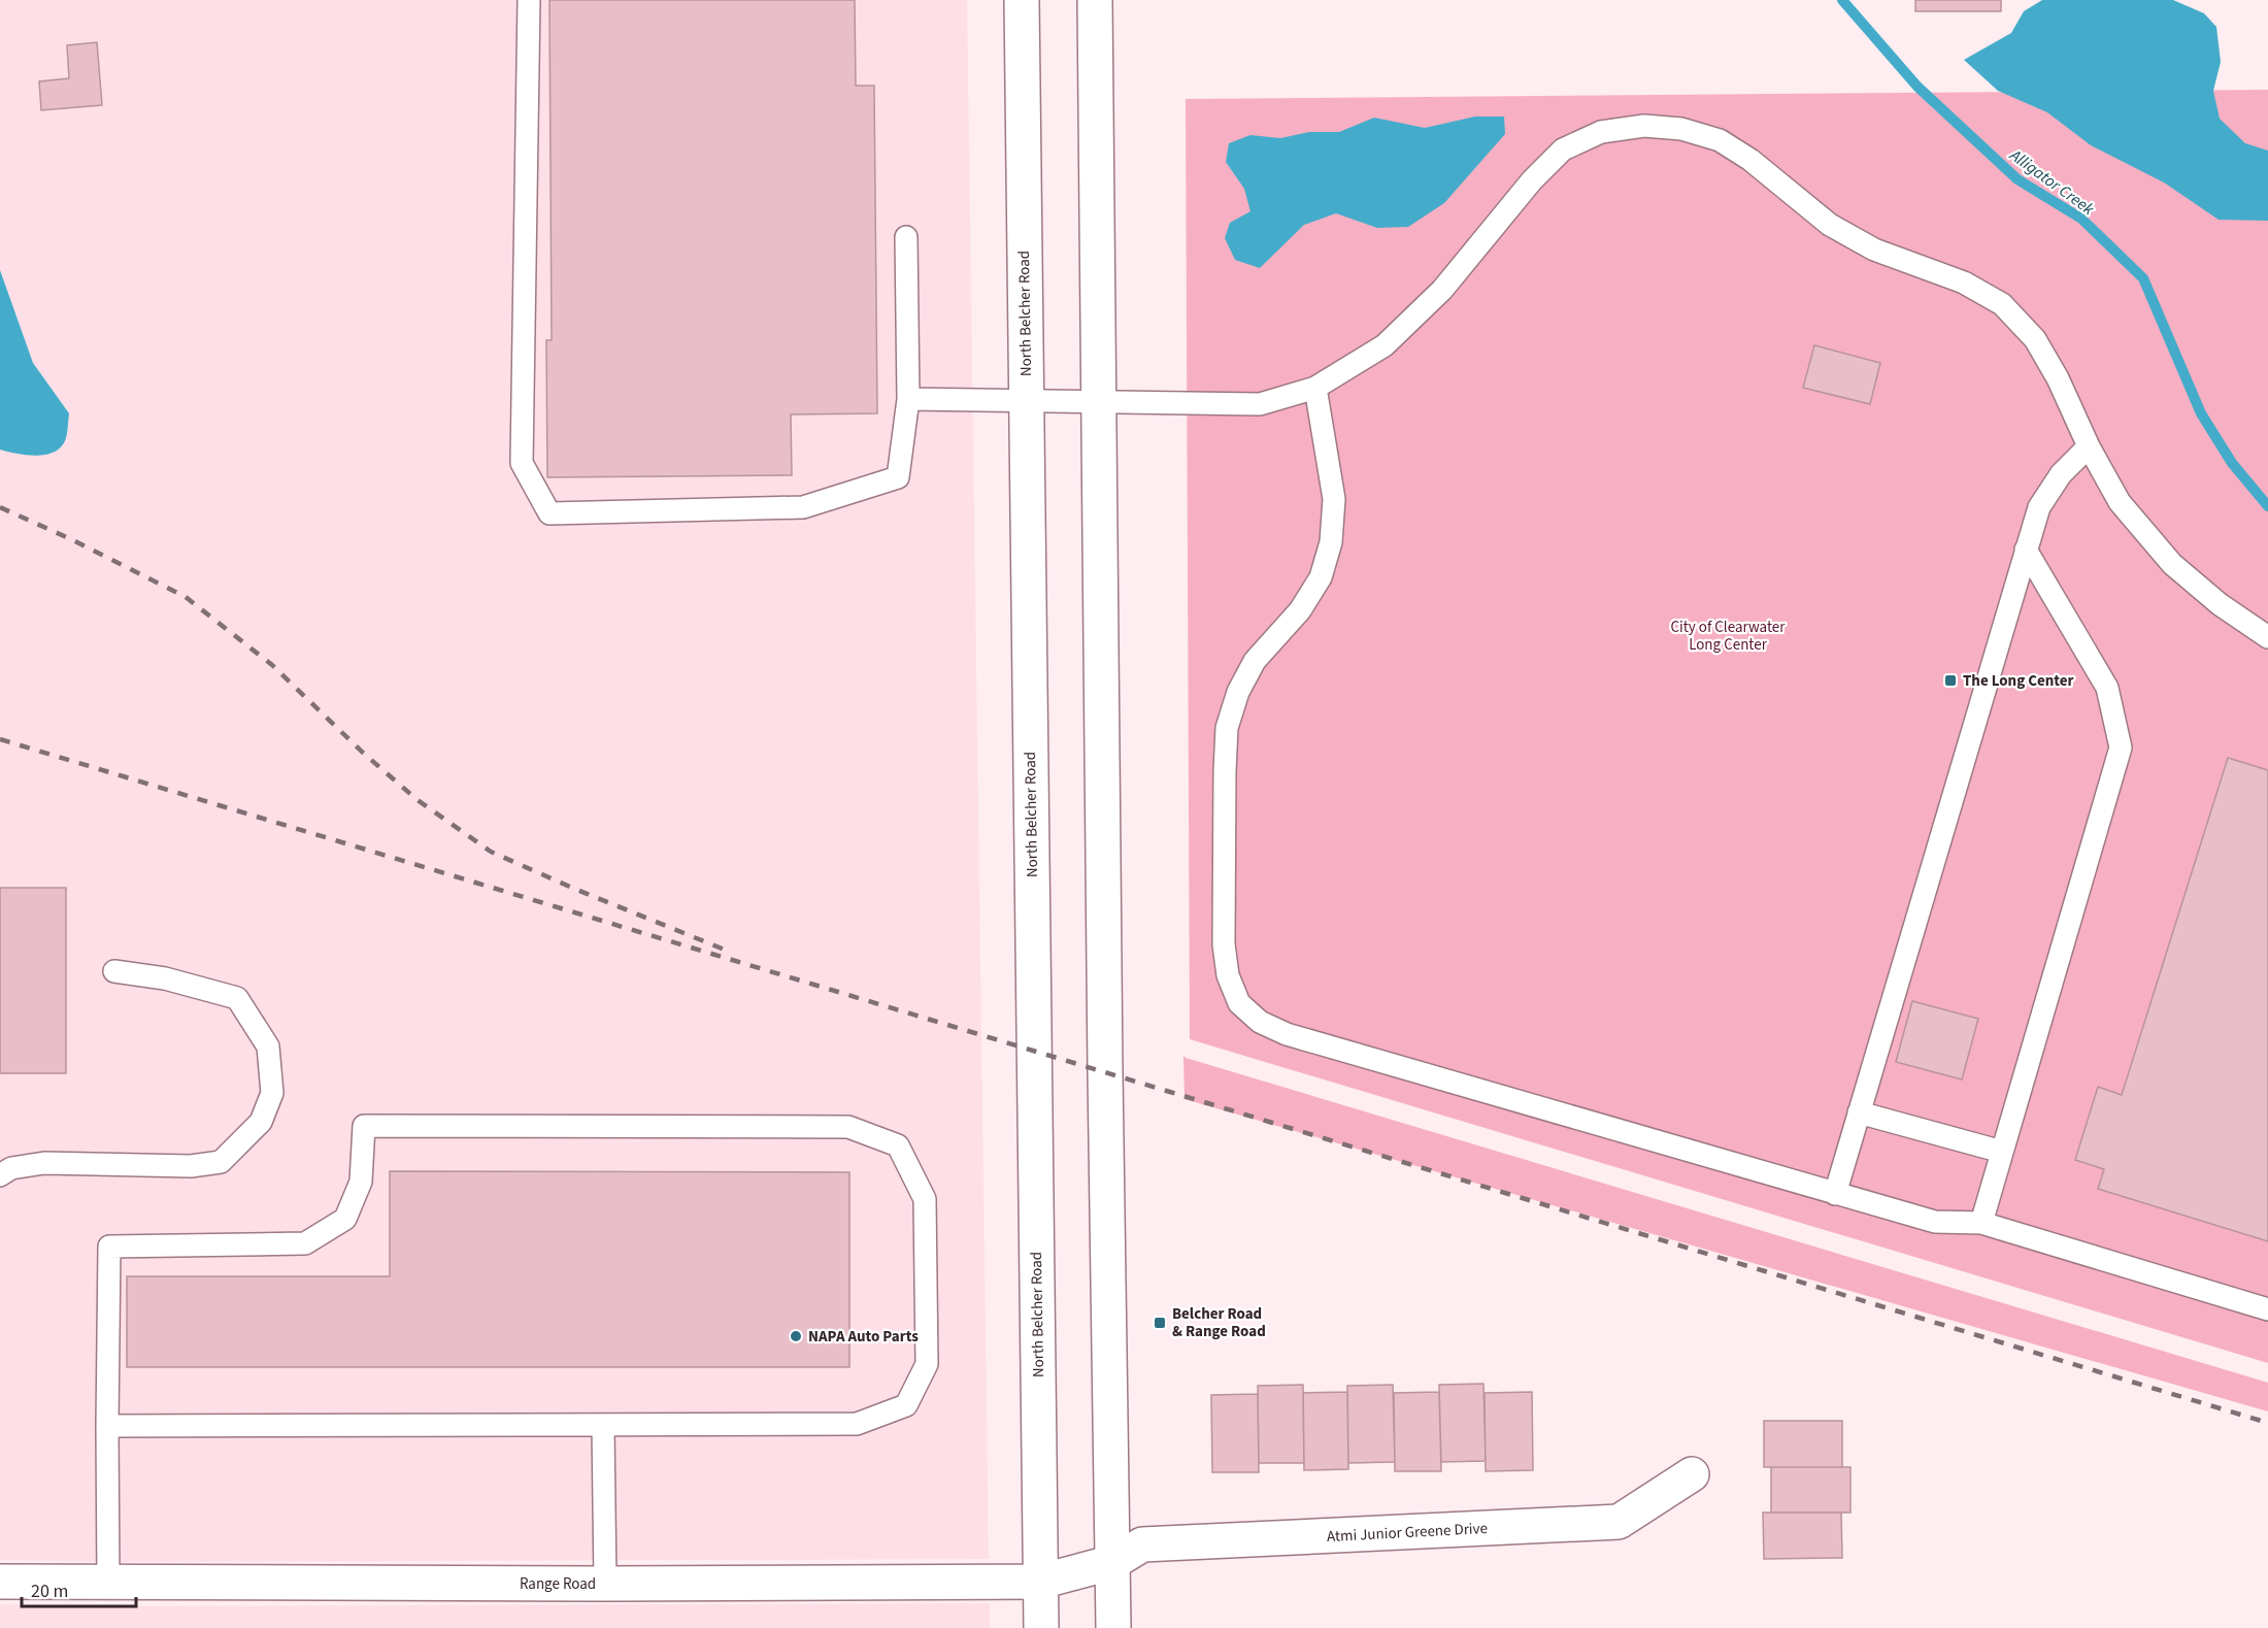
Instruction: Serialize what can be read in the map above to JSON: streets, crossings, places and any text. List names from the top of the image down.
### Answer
{
  "streets": {
    "main road": ["North Belcher Road", "Atmi Junior Greene Drive", "Range Road"]
  },
  "crossings": [
    ["North Belcher Road", "Range Road"],
    ["Atmi Junior Greene Drive", "Range Road"]
  ],
  "water": ["Alligator Creek"],
  "parks": ["City of Clearwater Long Center"],
  "places": {
    "transit": ["The Long Center", "Belcher Road & Range Road"],
    "other": ["NAPA Auto Parts"]
  },
  "scale_bar": "20 m"
}
